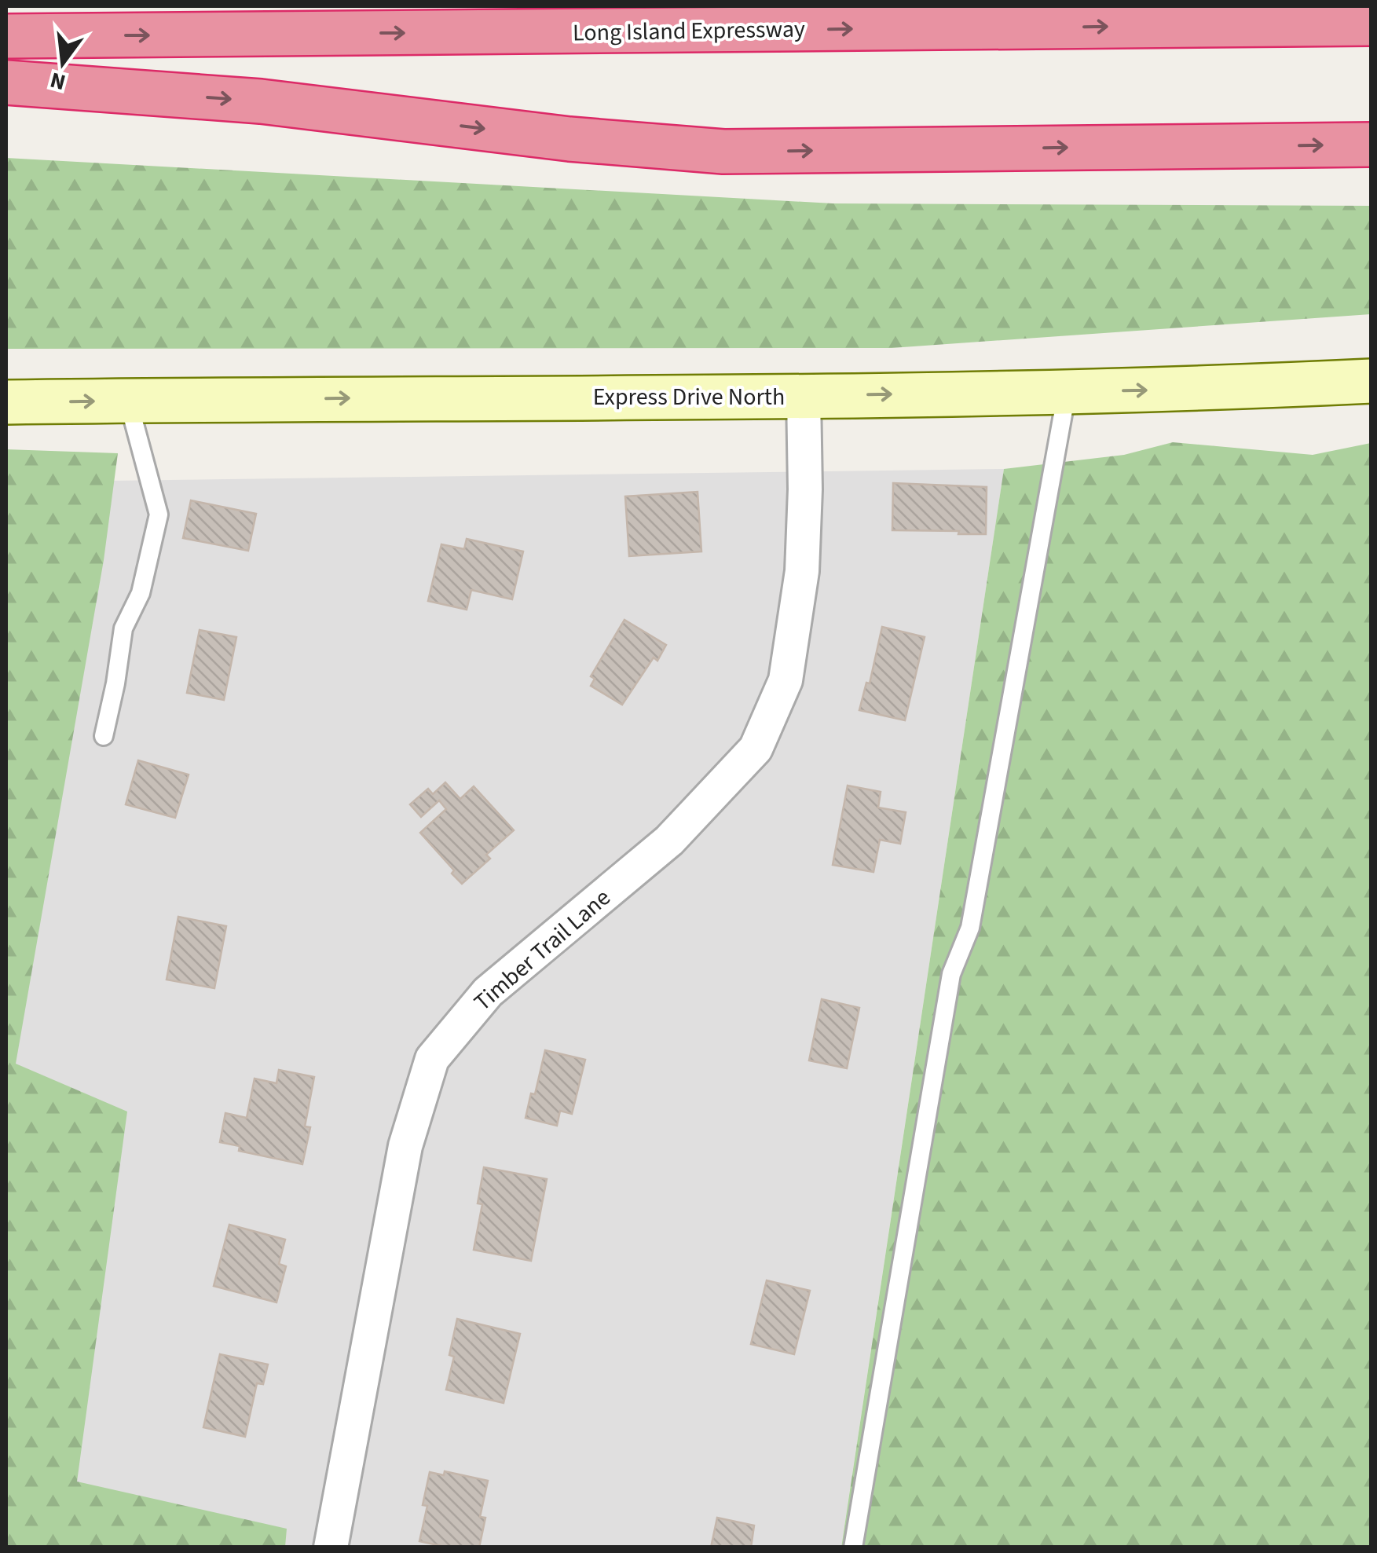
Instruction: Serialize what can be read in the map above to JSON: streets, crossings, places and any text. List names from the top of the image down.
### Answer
{
  "streets": {
    "highway": ["Long Island Expressway"],
    "main road": ["Express Drive North"],
    "street": ["Timber Trail Lane"]
  },
  "crossings": [
    ["Express Drive North", "Timber Trail Lane"]
  ],
  "one_way": ["Express Drive North"],
  "north": "bottom"
}
